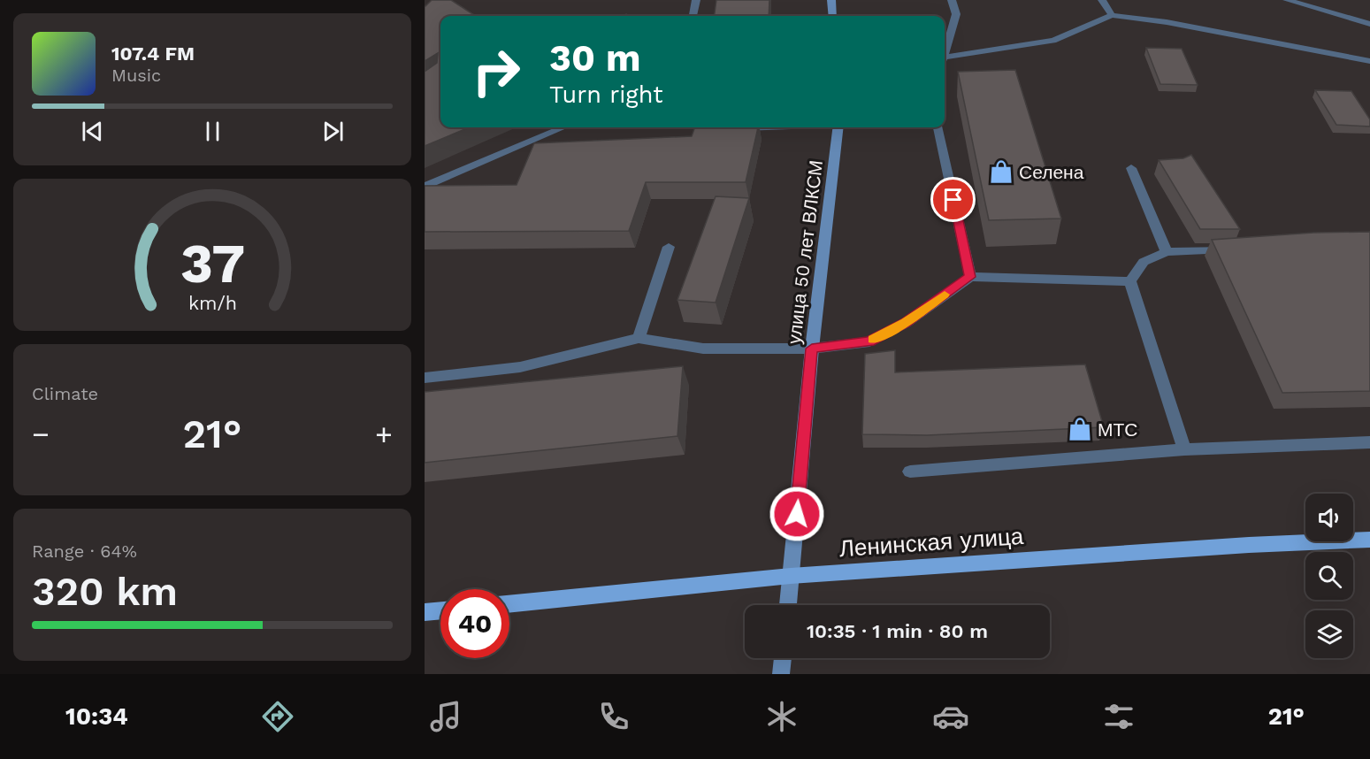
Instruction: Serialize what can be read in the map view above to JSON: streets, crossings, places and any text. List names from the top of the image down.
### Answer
{
  "streets": {
    "main road": ["Ленинская улица"],
    "street": ["улица 50 лет ВЛКСМ"]
  },
  "crossings": [
    ["улица 50 лет ВЛКСМ", "Ленинская улица"]
  ],
  "places": {
    "shop": ["Селена", "МТС"]
  },
  "page": {
    "turn": ["30 m", "Turn right"],
    "song": ["107.4 FM", "Music"],
    "tile": [
      "Climate",
      ["Range · 64%", "320 km"]
    ],
    "heat": ["−", "21°", "+"],
    "limit": "40",
    "trip": "10:35 · 1 min · 80 m",
    "tabs": ["10:34", "21°"],
    "gauge": ["37", "km/h"]
  }
}
